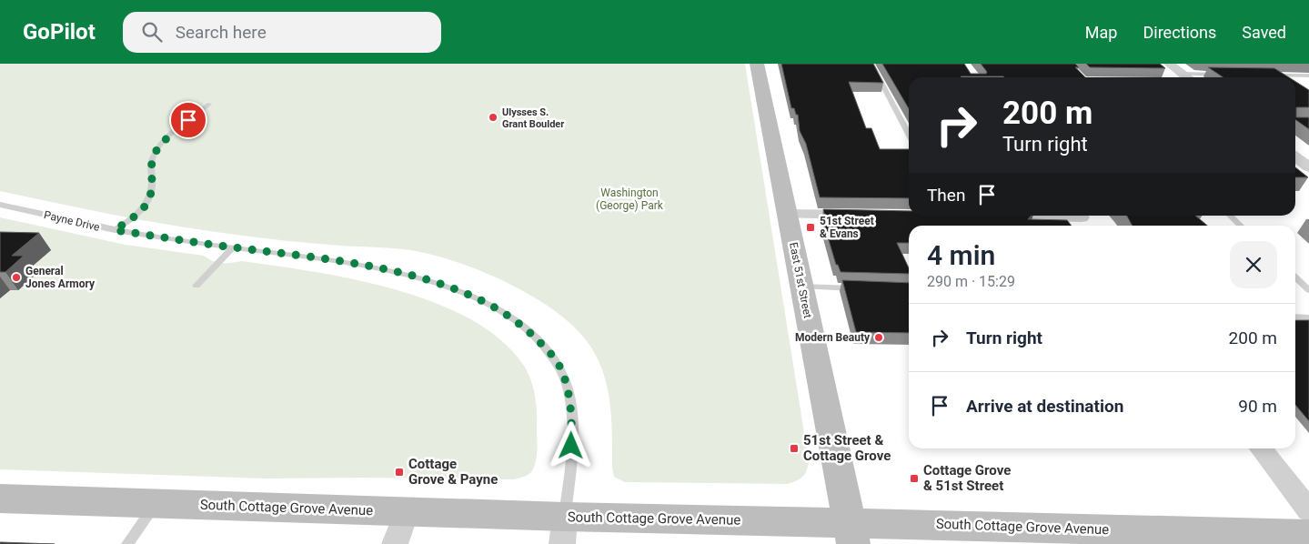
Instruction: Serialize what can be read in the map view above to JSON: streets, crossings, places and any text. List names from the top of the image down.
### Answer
{
  "streets": {
    "main road": ["East 51st Street", "South Cottage Grove Avenue"],
    "lane": ["Payne Drive"]
  },
  "crossings": [
    ["Payne Drive", "South Cottage Grove Avenue"],
    ["East 51st Street", "South Cottage Grove Avenue"]
  ],
  "parks": ["Washington (George) Park"],
  "places": {
    "other": ["Ulysses S. Grant Boulder", "General Jones Armory", "Modern Beauty"],
    "transit": [
      "51st Street & Evans",
      "51st Street & Cottage Grove",
      "Cottage Grove & Payne",
      "Cottage Grove & 51st Street"
    ]
  },
  "page": {
    "header": "GoPilot",
    "search": "Search here",
    "nav": ["Map", "Directions", "Saved"],
    "turn": ["200 m", "Turn right"],
    "then": "Then",
    "heading": ["4 min", "290 m · 15:29"],
    "list": [
      {
        "name": "Turn right",
        "value": "200 m"
      },
      {
        "name": "Arrive at destination",
        "value": "90 m"
      }
    ]
  }
}
